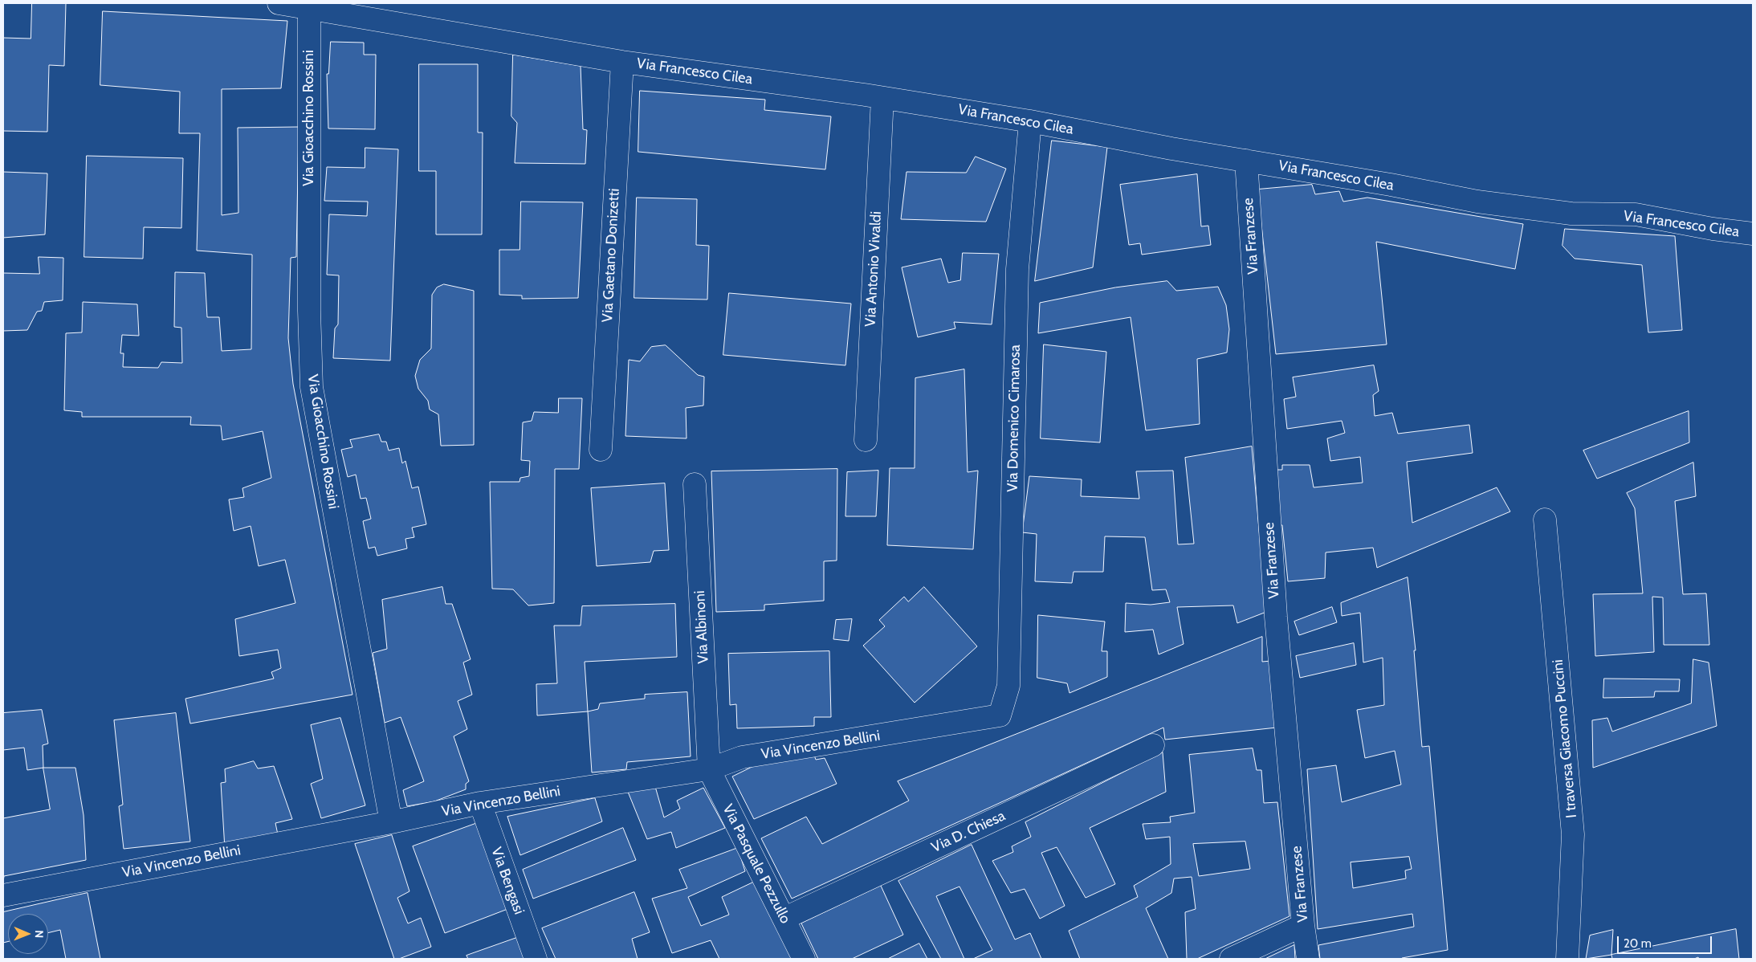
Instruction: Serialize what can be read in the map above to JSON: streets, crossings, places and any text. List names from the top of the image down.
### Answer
{
  "streets": {
    "street": [
      "Via Francesco Cilea",
      "Via Gioacchino Rossini",
      "Via Franzese",
      "Via Gaetano Donizetti",
      "Via Antonio Vivaldi",
      "Via Domenico Cimarosa",
      "Via Albinoni",
      "I traversa Giacomo Puccini",
      "Via Vincenzo Bellini",
      "Via D. Chiesa",
      "Via Pasquale Pezzullo",
      "Via Bengasi"
    ]
  },
  "crossings": [
    ["Via Francesco Cilea", "Via Gioacchino Rossini"],
    ["Via Francesco Cilea", "Via Franzese"],
    ["Via Francesco Cilea", "Via Gaetano Donizetti"],
    ["Via Francesco Cilea", "Via Antonio Vivaldi"],
    ["Via Francesco Cilea", "Via Domenico Cimarosa"],
    ["Via Gioacchino Rossini", "Via Vincenzo Bellini"],
    ["Via Domenico Cimarosa", "Via Vincenzo Bellini"],
    ["Via Albinoni", "Via Vincenzo Bellini"],
    ["Via Albinoni", "Via Pasquale Pezzullo"],
    ["Via Vincenzo Bellini", "Via Pasquale Pezzullo"],
    ["Via Vincenzo Bellini", "Via Bengasi"],
    ["Via D. Chiesa", "Via Pasquale Pezzullo"]
  ],
  "scale_bar": "20 m",
  "north": "right"
}
